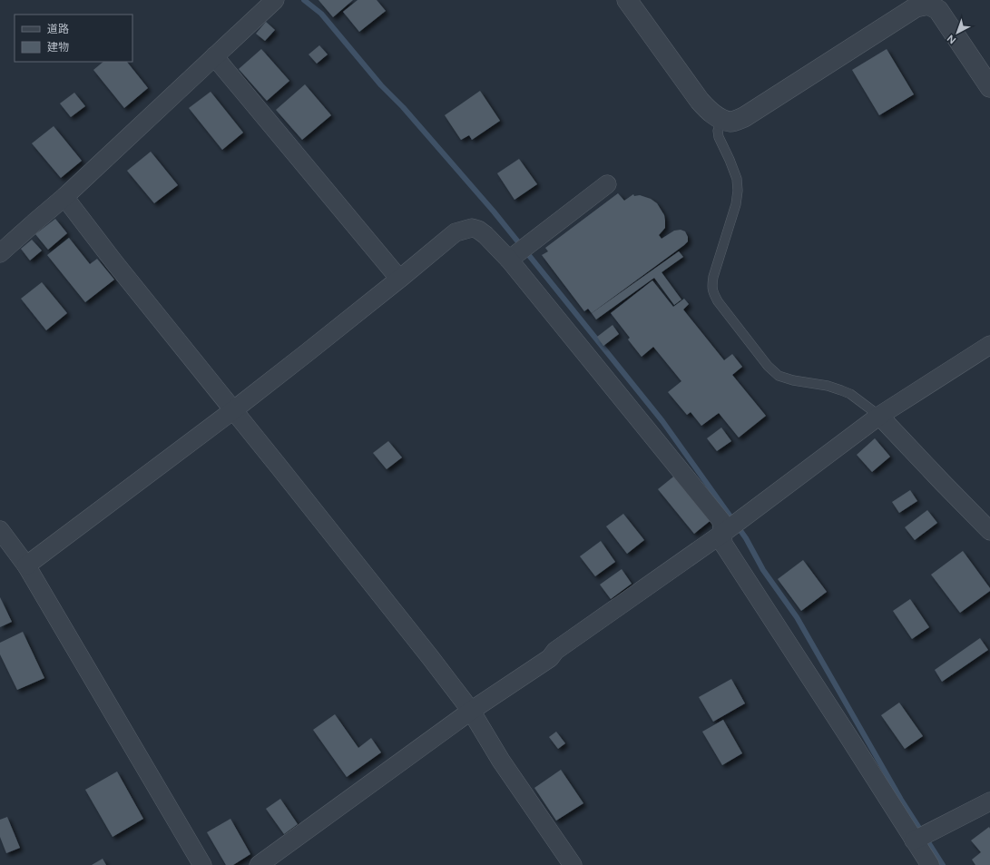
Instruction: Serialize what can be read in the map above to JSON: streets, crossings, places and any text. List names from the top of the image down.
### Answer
{
  "legend": ["道路", "建物"],
  "north": "bottom left"
}
